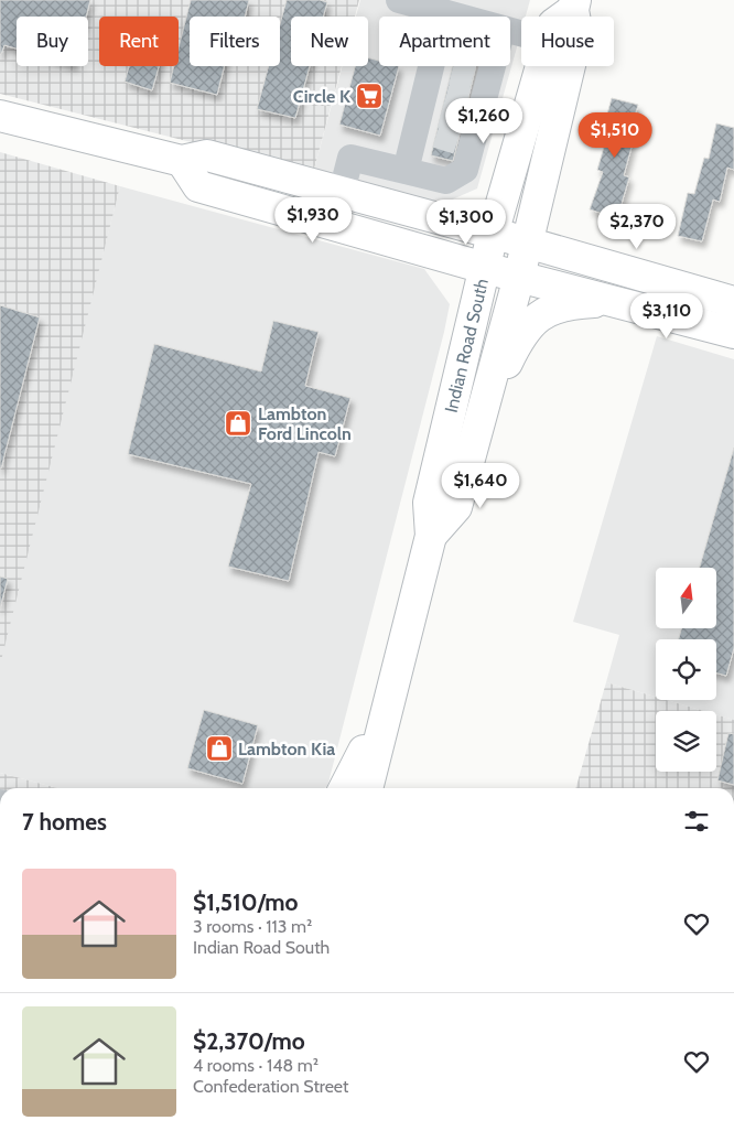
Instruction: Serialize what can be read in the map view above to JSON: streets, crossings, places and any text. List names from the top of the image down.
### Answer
{
  "streets": {
    "main road": ["Indian Road South"]
  },
  "places": {
    "supermarket": ["Circle K"],
    "shop": ["Lambton Ford Lincoln", "Lambton Kia"]
  },
  "north": "top",
  "page": {
    "chip": [
      "Buy",
      "Rent",
      "Filters",
      "New",
      "Apartment",
      "House"
    ],
    "price": [
      "$1,260",
      "$1,510",
      "$1,930",
      "$1,300",
      "$2,370",
      "$3,110",
      "$1,640"
    ],
    "heading": "7 homes",
    "list": [
      {
        "name": "$1,510/mo",
        "note": "3 rooms · 113 m² · Indian Road South"
      },
      {
        "name": "$2,370/mo",
        "note": "4 rooms · 148 m² · Confederation Street"
      }
    ]
  }
}
